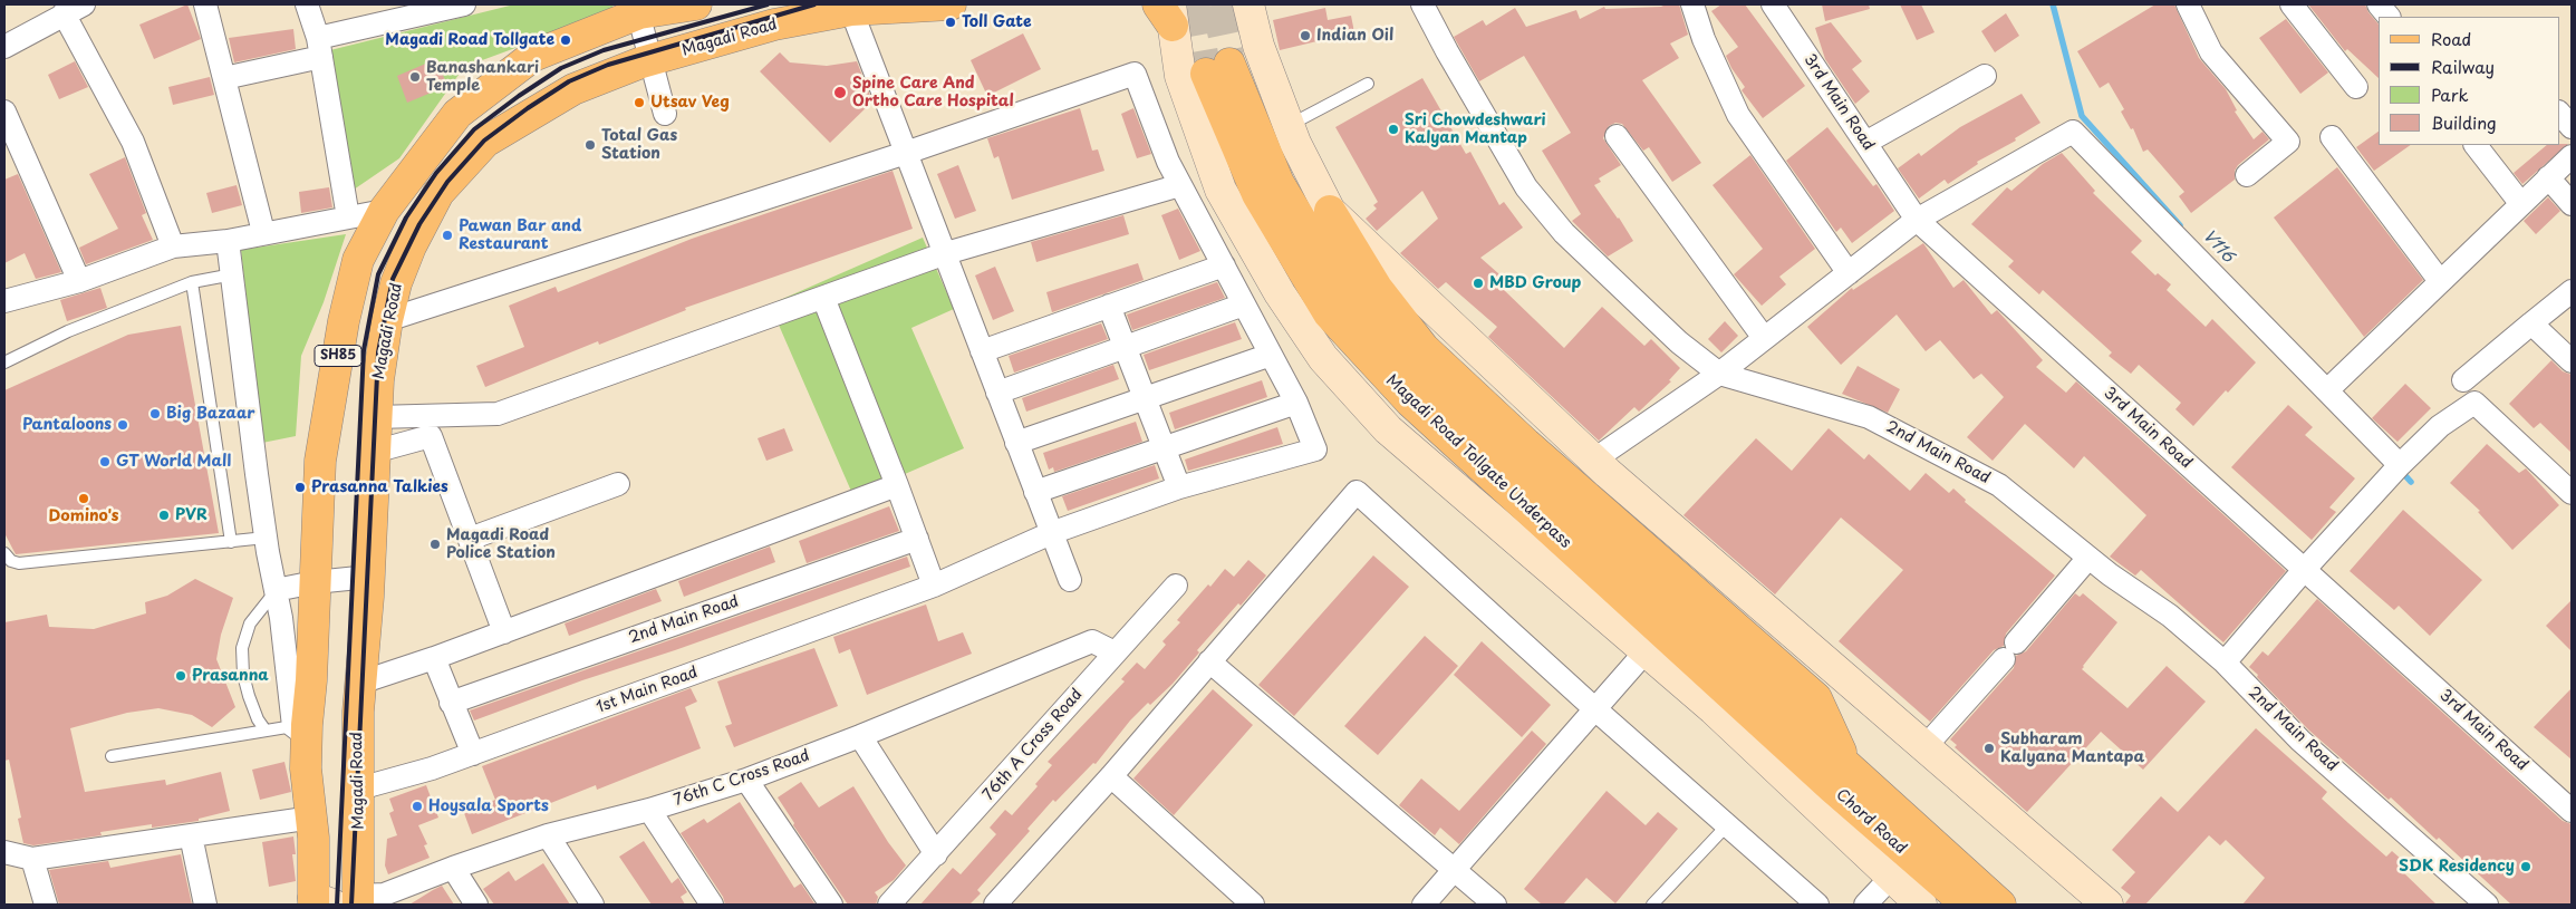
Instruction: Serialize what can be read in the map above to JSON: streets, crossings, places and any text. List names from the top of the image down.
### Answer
{
  "streets": {
    "main road": [
      "Magadi Road",
      "SH85",
      "Magadi Road Tollgate Underpass",
      "Chord Road"
    ],
    "street": [
      "3rd Main Road",
      "2nd Main Road",
      "1st Main Road",
      "76th A Cross Road",
      "76th C Cross Road"
    ]
  },
  "crossings": [
    ["Magadi Road", "SH85"],
    ["Magadi Road", "1st Main Road"],
    ["Magadi Road", "76th C Cross Road"],
    ["SH85", "76th C Cross Road"],
    ["Magadi Road Tollgate Underpass", "Chord Road"],
    ["76th A Cross Road", "76th C Cross Road"]
  ],
  "water": ["V116"],
  "places": [
    "Toll Gate",
    "Indian Oil",
    "Magadi Road Tollgate",
    "Banashankari Temple",
    "Spine Care And Ortho Care Hospital",
    "Utsav Veg",
    "Sri Chowdeshwari Kalyan Mantap",
    "Total Gas Station",
    "Pawan Bar and Restaurant",
    "MBD Group",
    "Big Bazaar",
    "Pantaloons",
    "GT World Mall",
    "Prasanna Talkies",
    "Domino's",
    "PVR",
    "Magadi Road Police Station",
    "Prasanna",
    "Subharam Kalyana Mantapa",
    "Hoysala Sports",
    "SDK Residency"
  ],
  "legend": [
    "Road",
    "Railway",
    "Park",
    "Building"
  ]
}
